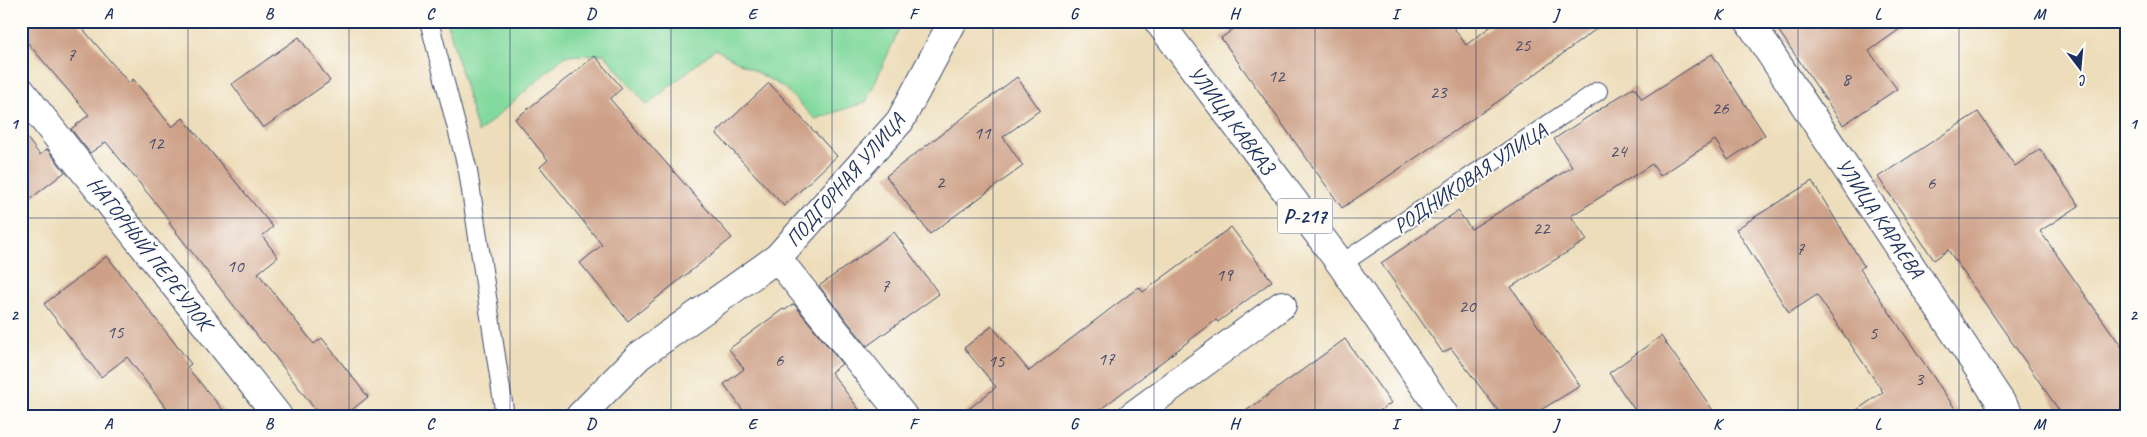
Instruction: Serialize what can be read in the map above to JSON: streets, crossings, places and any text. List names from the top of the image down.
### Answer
{
  "streets": {
    "main road": [
      "УЛИЦА КАВКАЗ",
      "ПОДГОРНАЯ УЛИЦА",
      "Р-217",
      "УЛИЦА КАРАЕВА",
      "НАГОРНЫЙ ПЕРЕУЛОК"
    ],
    "lane": ["РОДНИКОВАЯ УЛИЦА"]
  },
  "crossings": [
    ["УЛИЦА КАВКАЗ", "РОДНИКОВАЯ УЛИЦА"]
  ],
  "house_numbers": [
    "25",
    "7",
    "12",
    "8",
    "23",
    "26",
    "11",
    "12",
    "24",
    "2",
    "6",
    "22",
    "7",
    "10",
    "19",
    "7",
    "20",
    "15",
    "5",
    "17",
    "6",
    "15",
    "3"
  ],
  "north": "bottom",
  "grid": {
    "columns": [
      "A",
      "B",
      "C",
      "D",
      "E",
      "F",
      "G",
      "H",
      "I",
      "J",
      "K",
      "L",
      "M"
    ],
    "rows": ["1", "2"]
  }
}
